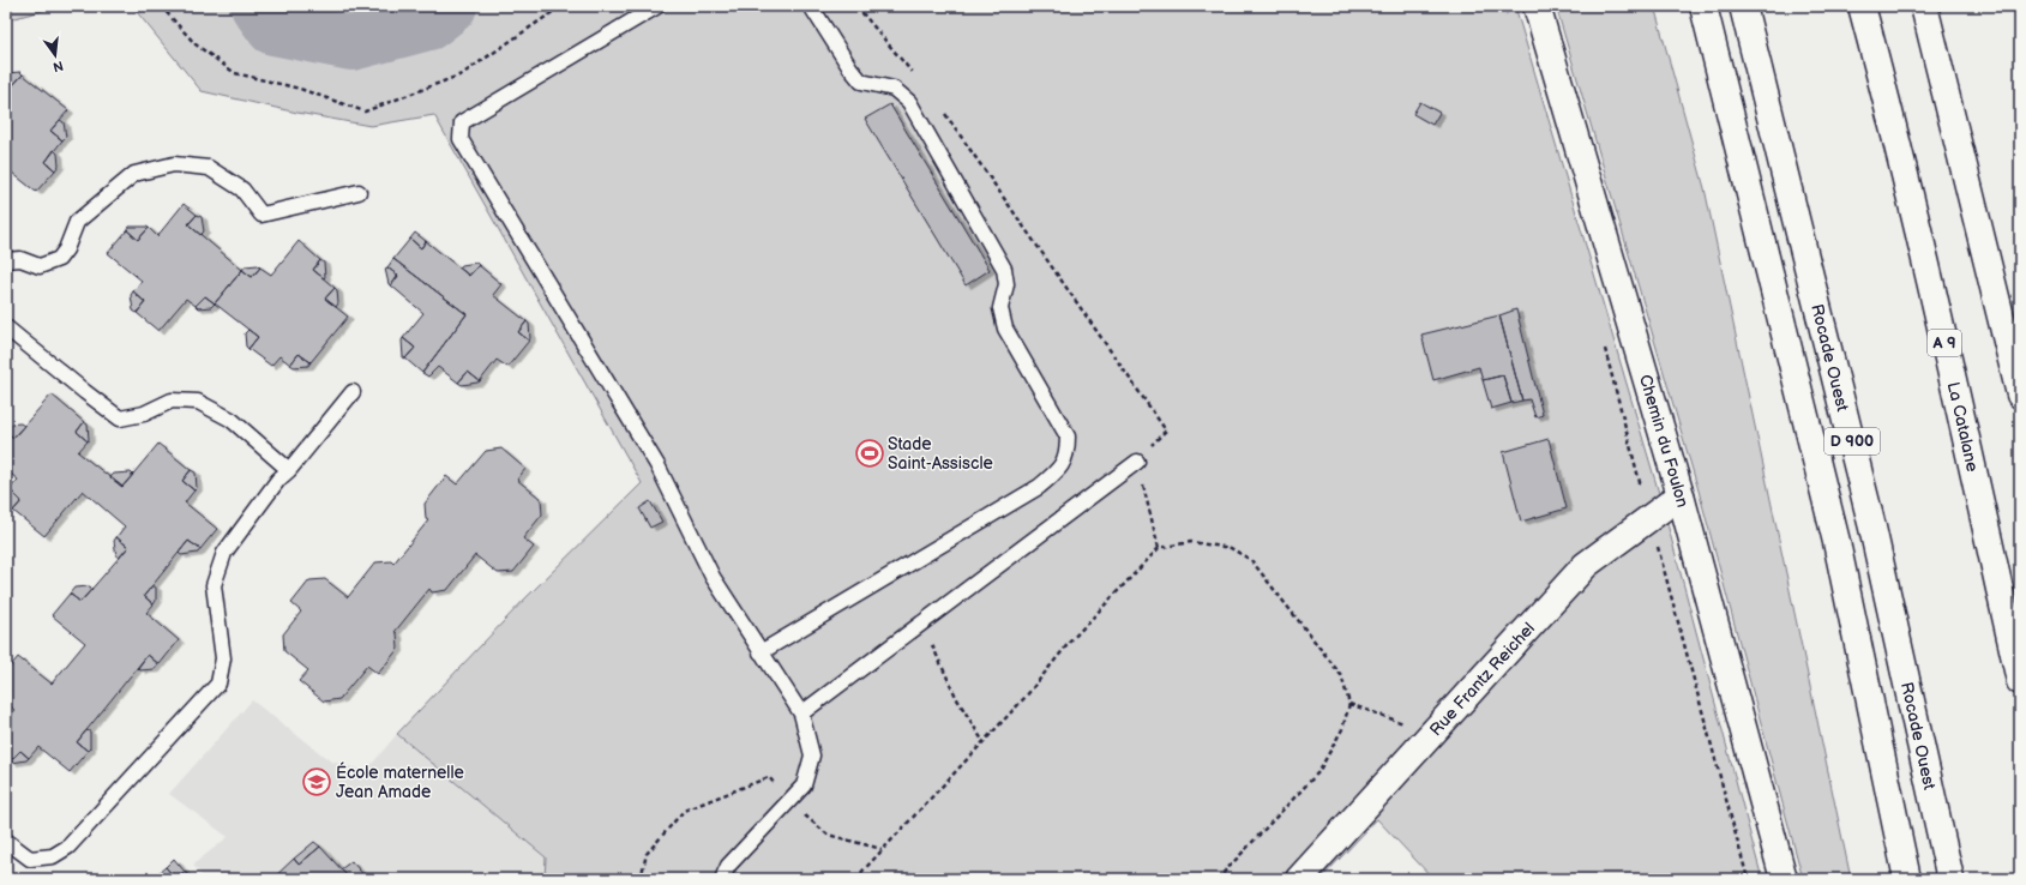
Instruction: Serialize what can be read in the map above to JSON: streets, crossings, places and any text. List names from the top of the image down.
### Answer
{
  "streets": {
    "main road": [
      "A 9",
      "Rocade Ouest",
      "La Catalane",
      "Chemin du Foulon",
      "D 900",
      "Rue Frantz Reichel"
    ]
  },
  "crossings": [
    ["Chemin du Foulon", "Rue Frantz Reichel"]
  ],
  "places": {
    "sports": ["Stade Saint-Assiscle"],
    "school or university": ["École maternelle Jean Amade"]
  },
  "north": "bottom"
}
